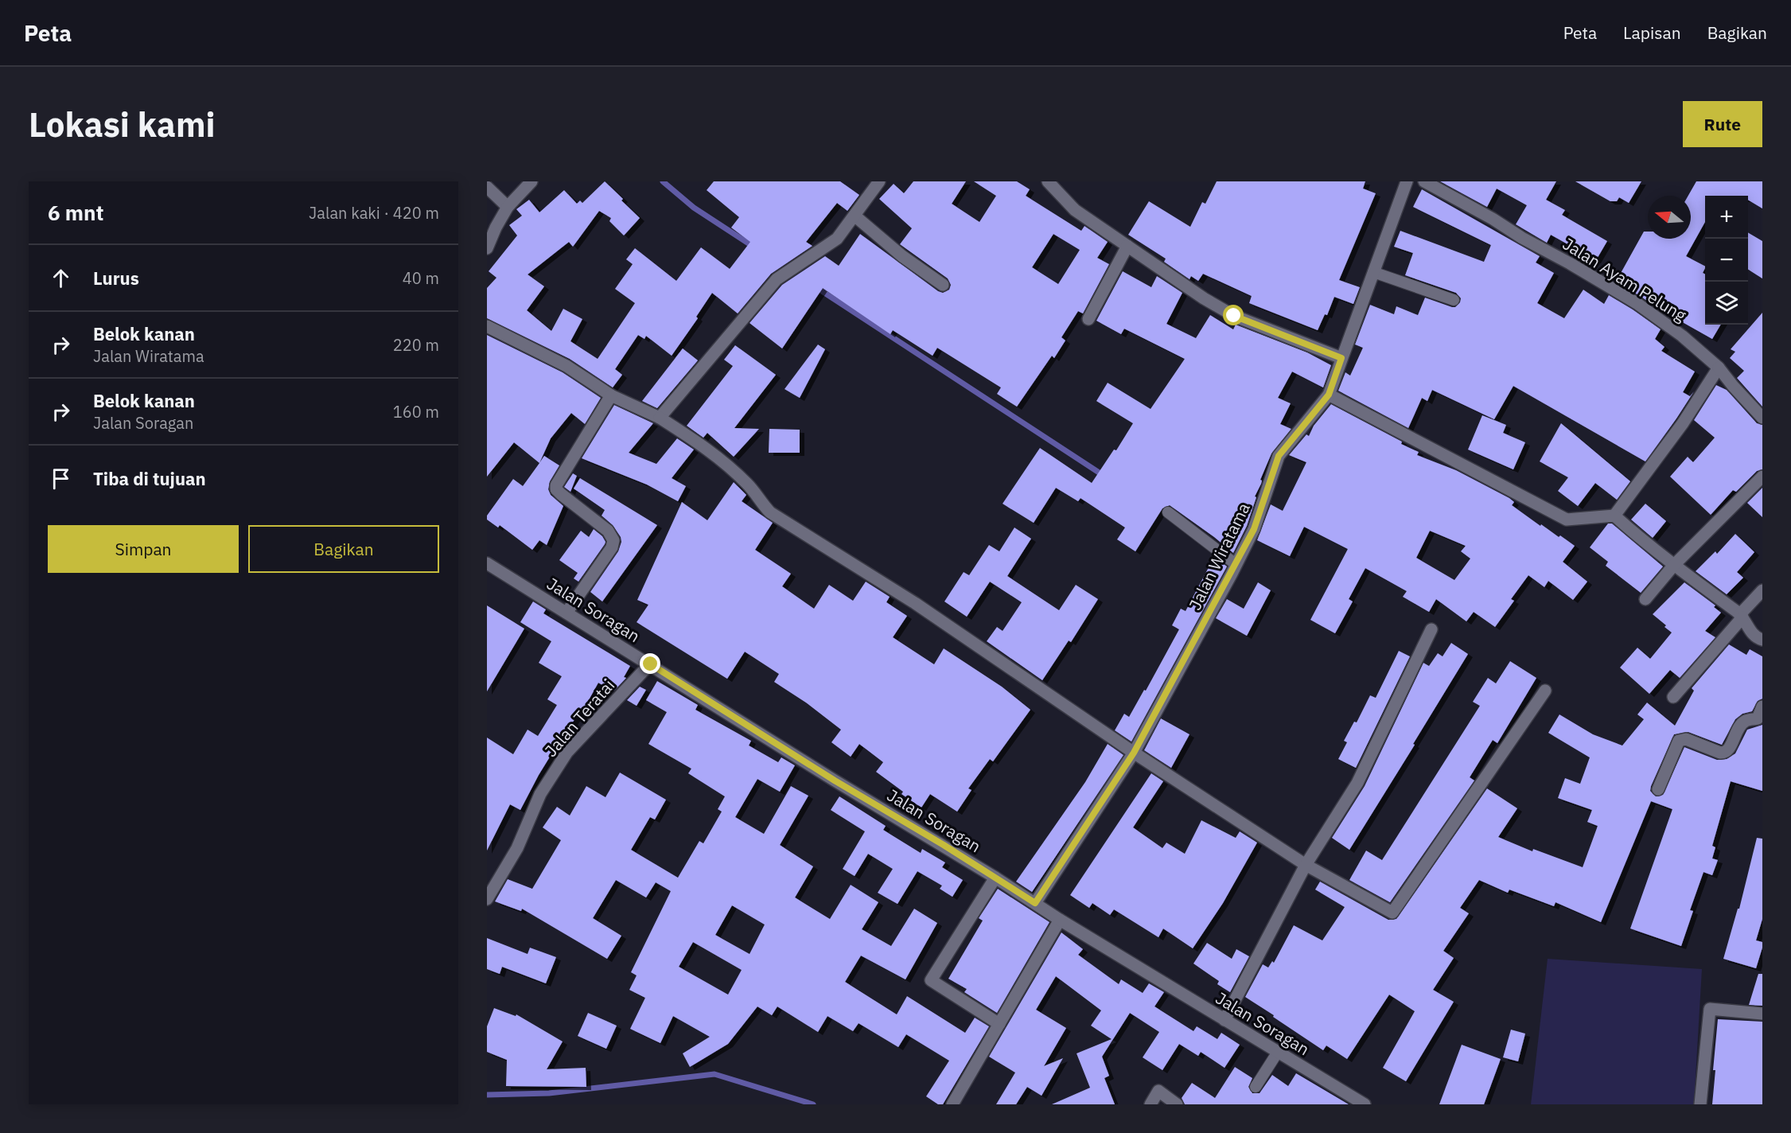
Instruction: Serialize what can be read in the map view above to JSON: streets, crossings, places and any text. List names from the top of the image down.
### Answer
{
  "streets": {
    "street": [
      "Jalan Ayam Pelung",
      "Jalan Wiratama",
      "Jalan Soragan",
      "Jalan Teratai"
    ]
  },
  "crossings": [
    ["Jalan Wiratama", "Jalan Soragan"],
    ["Jalan Soragan", "Jalan Teratai"]
  ],
  "north": "left",
  "page": {
    "header": "Peta",
    "nav": ["Peta", "Lapisan", "Bagikan"],
    "buttons": [
      "Rute",
      ["Simpan", "Bagikan"]
    ],
    "title": "Lokasi kami",
    "heading": ["6 mnt", "Jalan kaki · 420 m"],
    "map_buttons": ["+", "−"],
    "list": [
      ["Lurus", "40 m"],
      ["Belok kanan", "Jalan Wiratama", "220 m"],
      ["Belok kanan", "Jalan Soragan", "160 m"],
      "Tiba di tujuan"
    ]
  }
}
